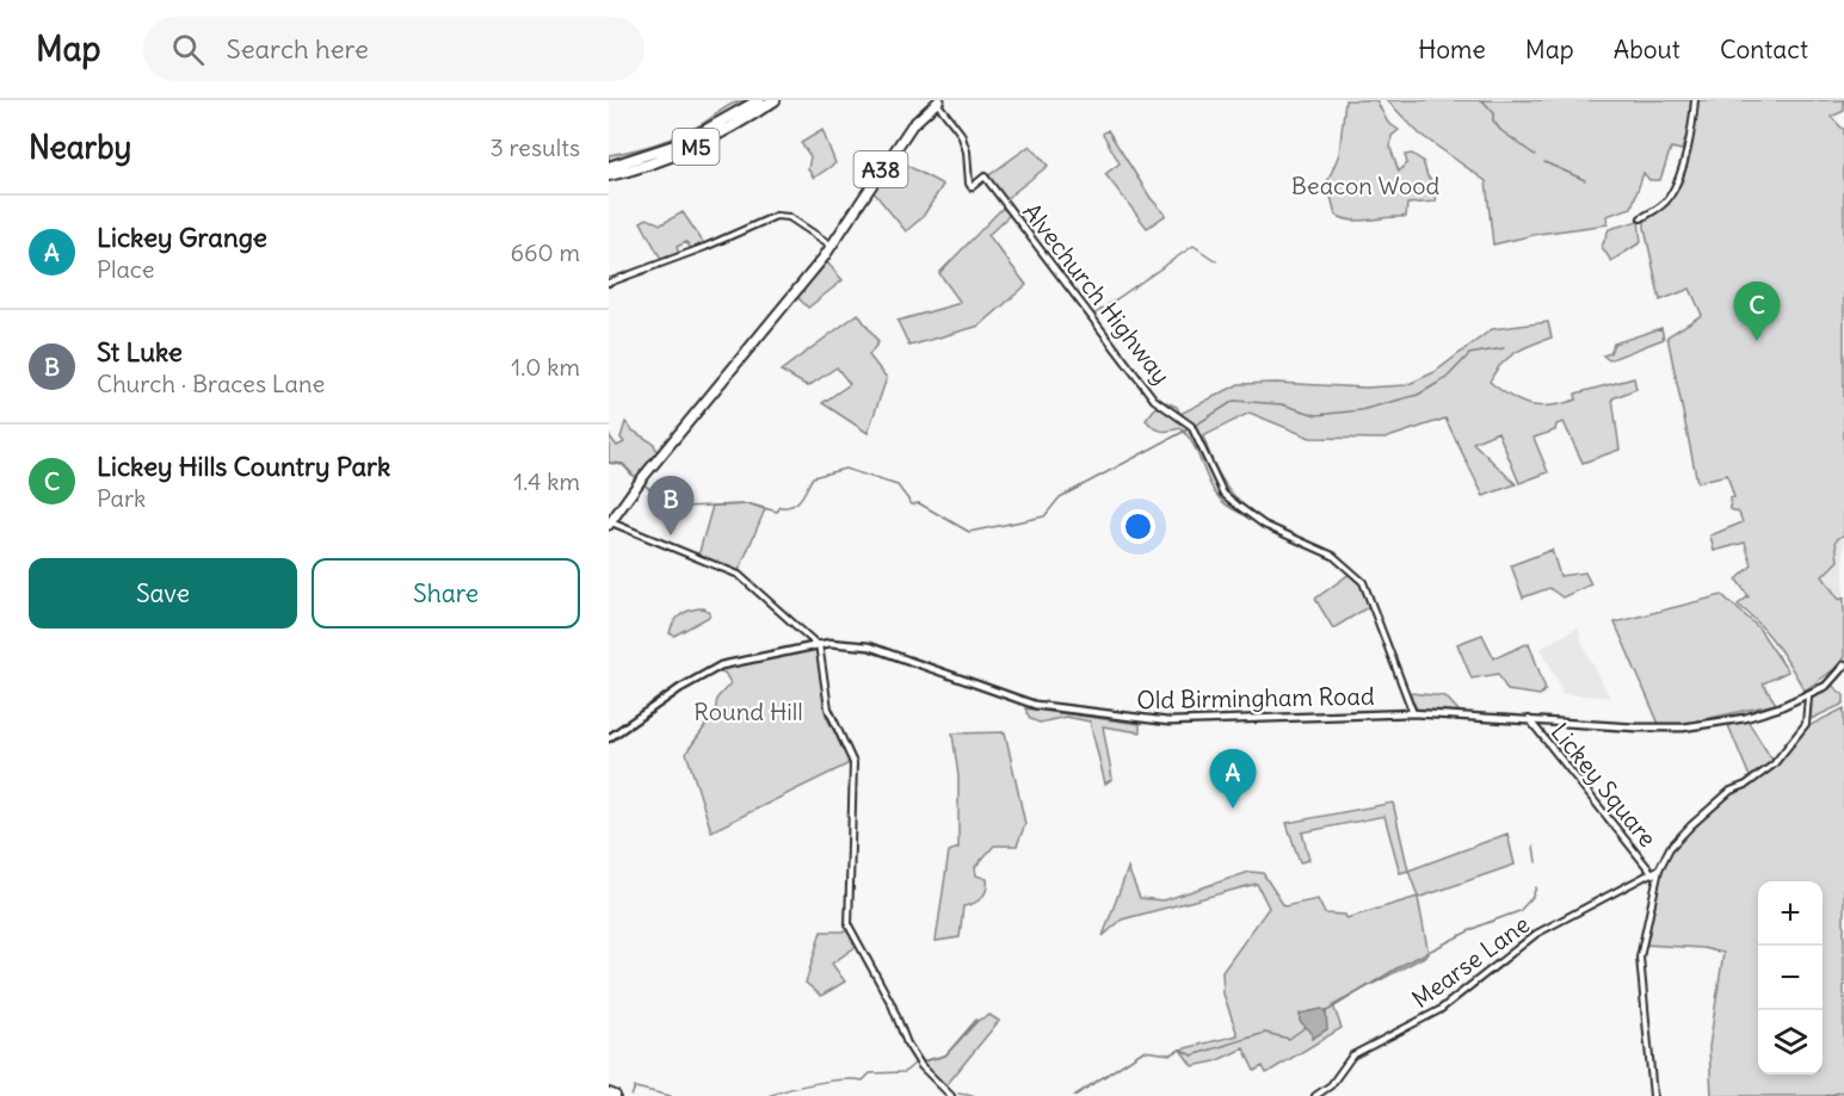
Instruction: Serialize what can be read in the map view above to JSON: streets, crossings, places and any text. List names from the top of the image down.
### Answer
{
  "streets": {
    "highway": ["M5", "A38"],
    "main road": ["Old Birmingham Road"],
    "street": ["Alvechurch Highway", "Lickey Square", "Mearse Lane"]
  },
  "crossings": [
    ["A38", "Alvechurch Highway"],
    ["Alvechurch Highway", "Old Birmingham Road"],
    ["Old Birmingham Road", "Lickey Square"],
    ["Lickey Square", "Mearse Lane"]
  ],
  "parks": ["Beacon Wood", "Round Hill"],
  "page": {
    "header": "Map",
    "search": "Search here",
    "nav": [
      "Home",
      "Map",
      "About",
      "Contact"
    ],
    "heading": ["Nearby", "3 results"],
    "list": [
      {
        "mark": "A",
        "name": "Lickey Grange",
        "note": "Place",
        "value": "660 m"
      },
      {
        "mark": "B",
        "name": "St Luke",
        "note": "Church · Braces Lane",
        "value": "1.0 km"
      },
      {
        "mark": "C",
        "name": "Lickey Hills Country Park",
        "note": "Park",
        "value": "1.4 km"
      }
    ],
    "pins": ["C", "B", "A"],
    "buttons": ["Save", "Share"],
    "map_buttons": ["+", "−"]
  }
}
